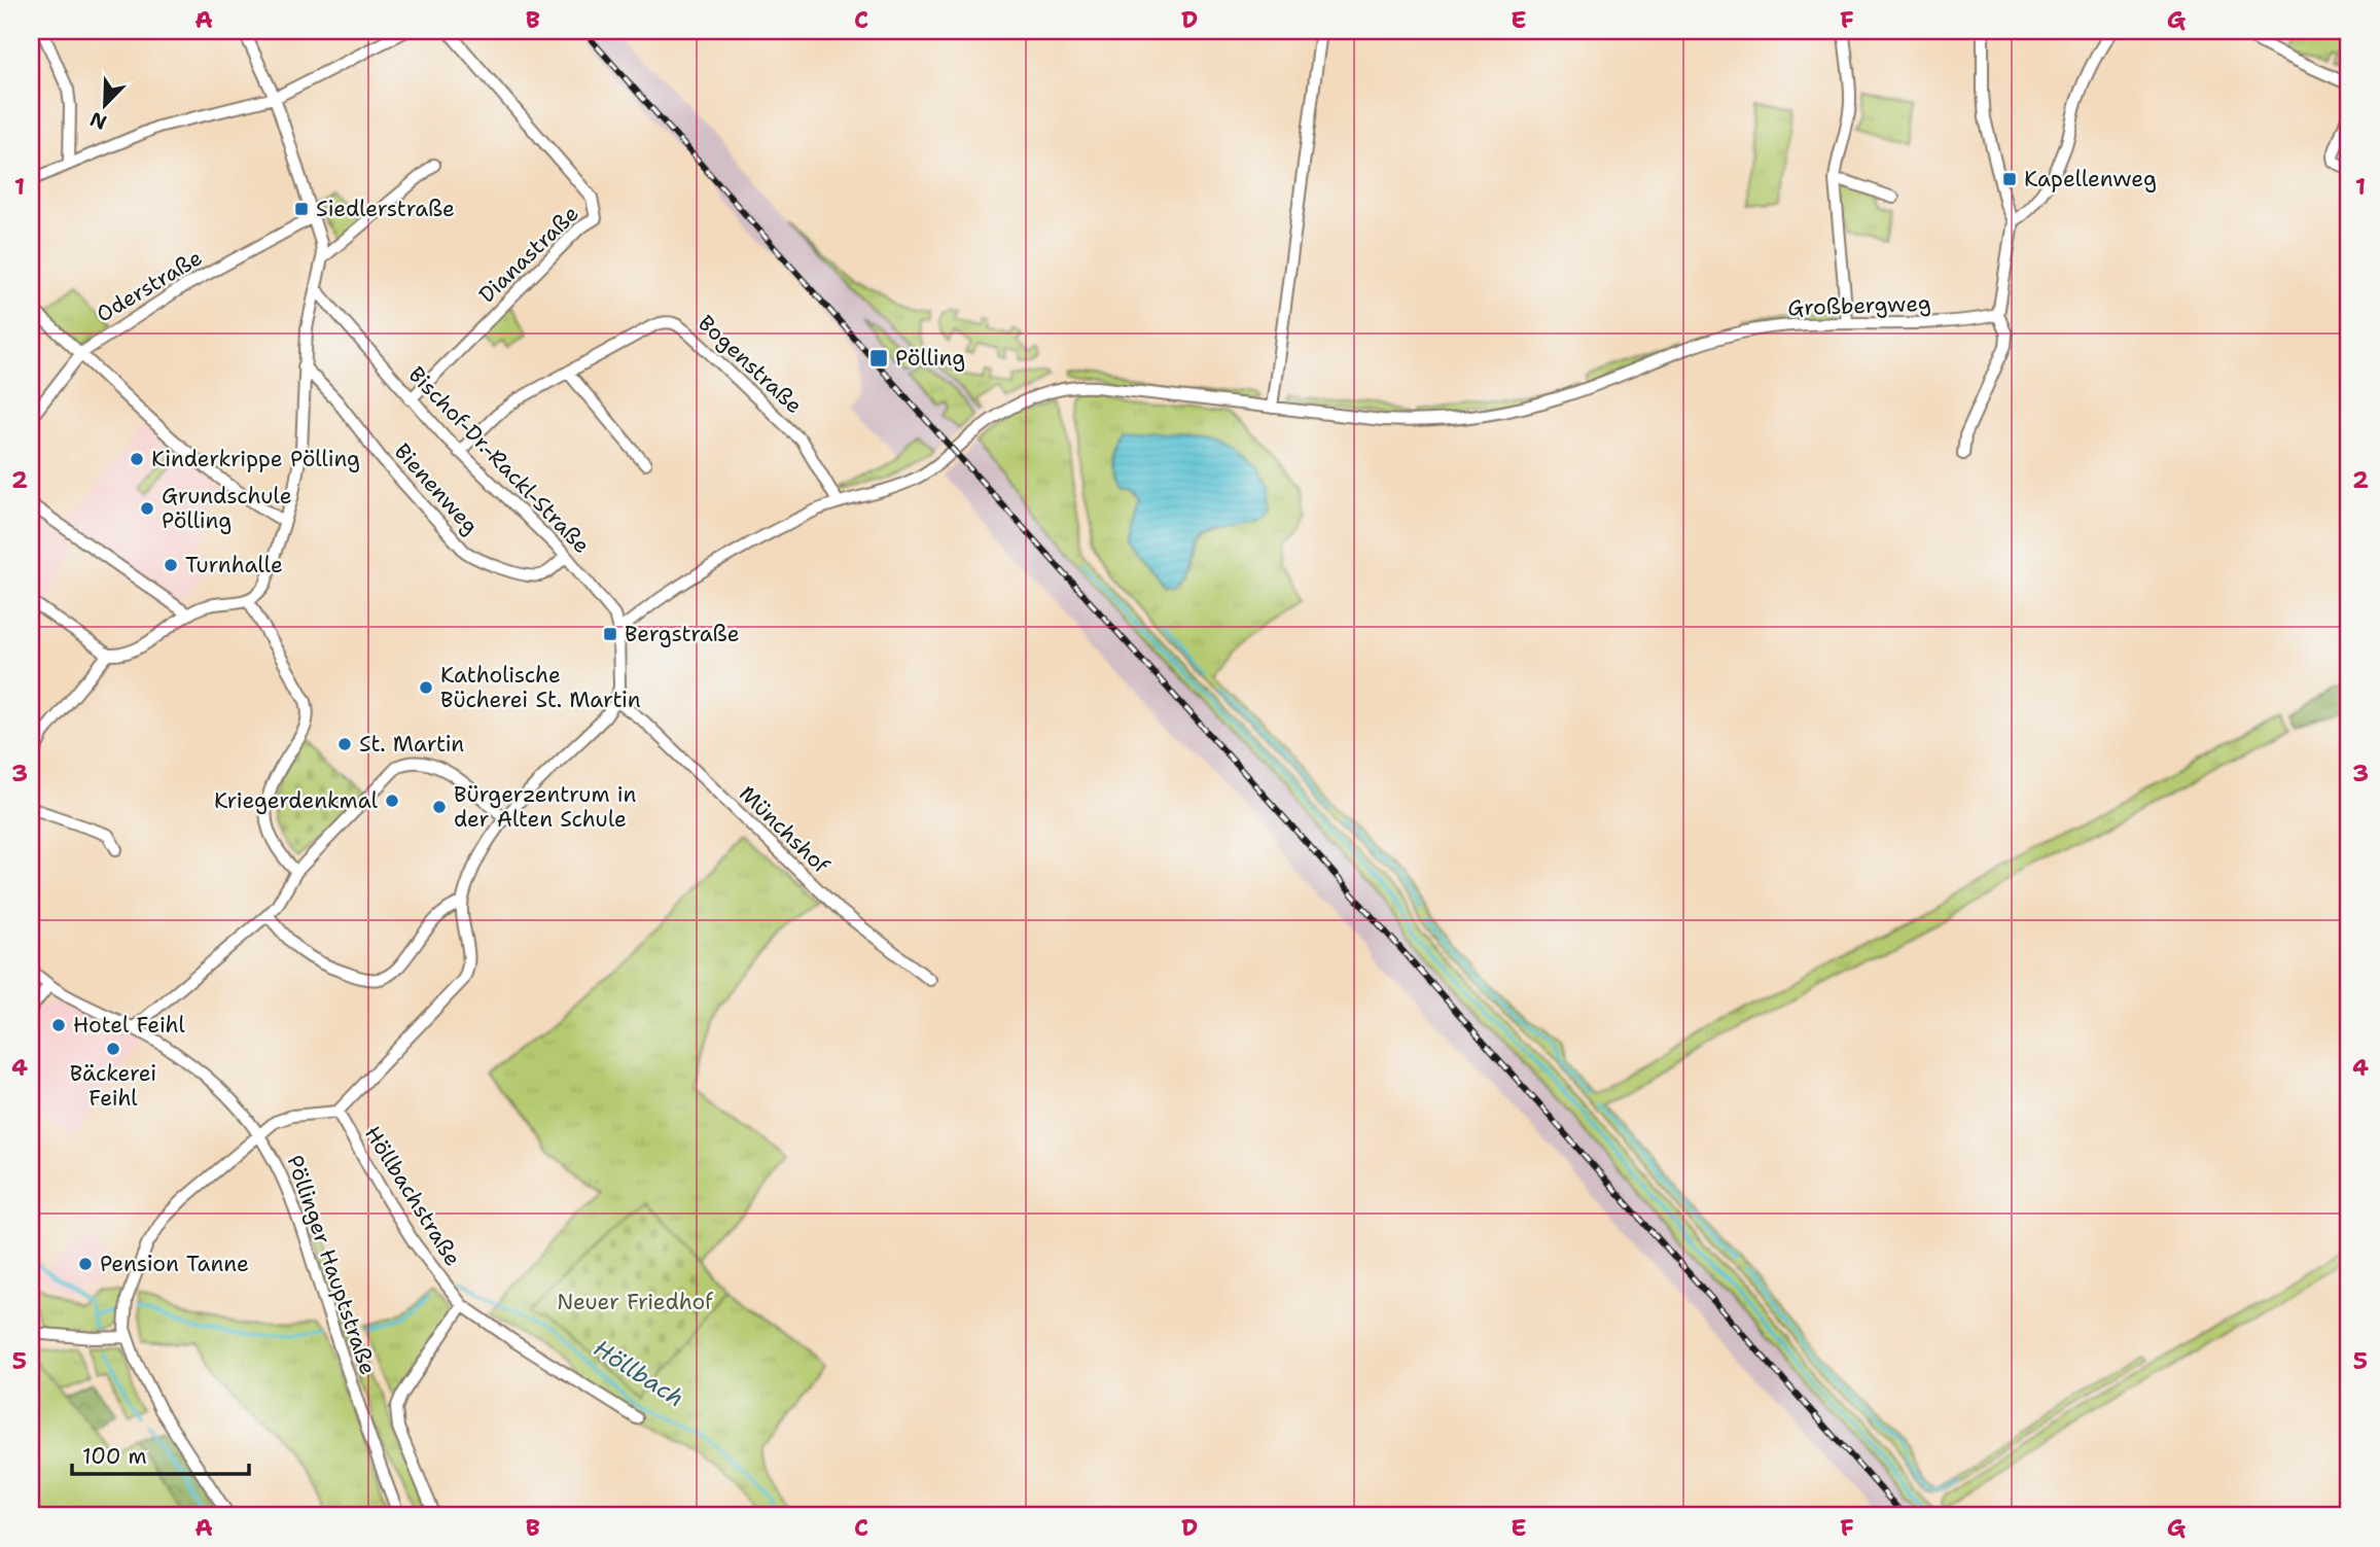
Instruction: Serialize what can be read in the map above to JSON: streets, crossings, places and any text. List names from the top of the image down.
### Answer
{
  "streets": {
    "street": [
      "Dianastraße",
      "Oderstraße",
      "Großbergweg",
      "Bogenstraße",
      "Bischof-Dr.-Rackl-Straße",
      "Bienenweg",
      "Münchshof",
      "Höllbachstraße",
      "Pöllinger Hauptstraße"
    ]
  },
  "crossings": [
    ["Dianastraße", "Bischof-Dr.-Rackl-Straße"],
    ["Großbergweg", "Bogenstraße"],
    ["Bogenstraße", "Bischof-Dr.-Rackl-Straße"],
    ["Bischof-Dr.-Rackl-Straße", "Bienenweg"]
  ],
  "water": ["Höllbach"],
  "parks": ["Neuer Friedhof"],
  "places": {
    "transit": [
      "Kapellenweg",
      "Siedlerstraße",
      "Pölling",
      "Bergstraße"
    ],
    "other": [
      "Kinderkrippe Pölling",
      "Grundschule Pölling",
      "Turnhalle",
      "Katholische Bücherei St. Martin",
      "St. Martin",
      "Kriegerdenkmal",
      "Bürgerzentrum in der Alten Schule",
      "Hotel Feihl",
      "Bäckerei Feihl",
      "Pension Tanne"
    ]
  },
  "scale_bar": "100 m",
  "north": "bottom left",
  "grid": {
    "columns": [
      "A",
      "B",
      "C",
      "D",
      "E",
      "F",
      "G"
    ],
    "rows": [
      "1",
      "2",
      "3",
      "4",
      "5"
    ]
  }
}
